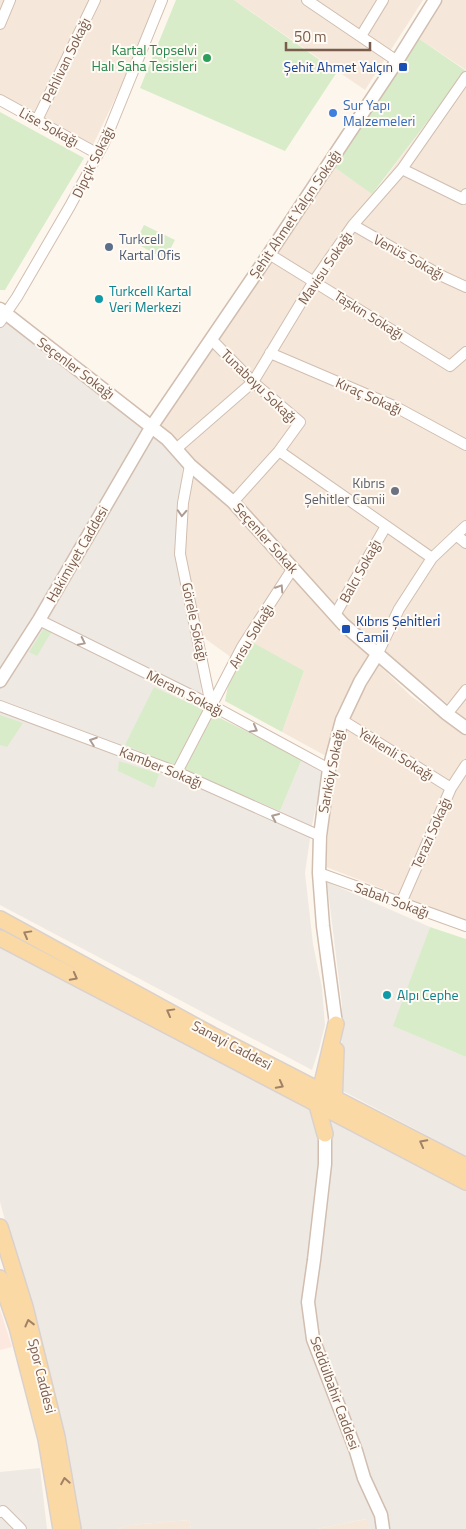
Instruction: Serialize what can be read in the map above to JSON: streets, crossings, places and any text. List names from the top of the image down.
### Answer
{
  "streets": {
    "main road": ["Sanayi Caddesi", "Spor Caddesi"],
    "street": [
      "Pehlivan Sokağı",
      "Lise Sokağı",
      "Dipçik Sokağı",
      "Şehit Ahmet Yalçın Sokağı",
      "Venüs Sokağı",
      "Mavisu Sokağı",
      "Taşkın Sokağı",
      "Seçenler Sokağı",
      "Tunaboyu Sokağı",
      "Kıraç Sokağı",
      "Seçenler Sokak",
      "Hakimiyet Caddesi",
      "Balcı Sokağı",
      "Görele Sokağı",
      "Arısu Sokağı",
      "Meram Sokağı",
      "Yelkenli Sokağı",
      "Kamber Sokağı",
      "Sarıköy Sokağı",
      "Terazi Sokağı",
      "Sabah Sokağı",
      "Seddülbahir Caddesi"
    ]
  },
  "crossings": [
    ["Pehlivan Sokağı", "Lise Sokağı"],
    ["Lise Sokağı", "Dipçik Sokağı"],
    ["Dipçik Sokağı", "Seçenler Sokağı"],
    ["Şehit Ahmet Yalçın Sokağı", "Taşkın Sokağı"],
    ["Şehit Ahmet Yalçın Sokağı", "Seçenler Sokağı"],
    ["Şehit Ahmet Yalçın Sokağı", "Tunaboyu Sokağı"],
    ["Şehit Ahmet Yalçın Sokağı", "Seçenler Sokak"],
    ["Şehit Ahmet Yalçın Sokağı", "Hakimiyet Caddesi"],
    ["Venüs Sokağı", "Mavisu Sokağı"],
    ["Mavisu Sokağı", "Taşkın Sokağı"],
    ["Mavisu Sokağı", "Tunaboyu Sokağı"],
    ["Mavisu Sokağı", "Kıraç Sokağı"],
    ["Mavisu Sokağı", "Seçenler Sokak"],
    ["Seçenler Sokağı", "Seçenler Sokak"],
    ["Seçenler Sokağı", "Hakimiyet Caddesi"],
    ["Tunaboyu Sokağı", "Seçenler Sokak"],
    ["Seçenler Sokak", "Hakimiyet Caddesi"],
    ["Seçenler Sokak", "Balcı Sokağı"],
    ["Seçenler Sokak", "Görele Sokağı"],
    ["Seçenler Sokak", "Arısu Sokağı"],
    ["Seçenler Sokak", "Sarıköy Sokağı"],
    ["Hakimiyet Caddesi", "Meram Sokağı"],
    ["Görele Sokağı", "Arısu Sokağı"],
    ["Görele Sokağı", "Meram Sokağı"],
    ["Arısu Sokağı", "Meram Sokağı"],
    ["Meram Sokağı", "Sarıköy Sokağı"],
    ["Yelkenli Sokağı", "Sarıköy Sokağı"],
    ["Yelkenli Sokağı", "Terazi Sokağı"],
    ["Kamber Sokağı", "Sarıköy Sokağı"],
    ["Sarıköy Sokağı", "Sabah Sokağı"],
    ["Terazi Sokağı", "Sabah Sokağı"]
  ],
  "one_way": [
    "Görele Sokağı",
    "Arısu Sokağı",
    "Meram Sokağı",
    "Kamber Sokağı"
  ],
  "places": {
    "other": [
      "Kartal Topselvi Halı Saha Tesisleri",
      "Sur Yapı Malzemeleri",
      "Turkcell Kartal Ofis",
      "Turkcell Kartal Veri Merkezi",
      "Kıbrıs Şehitler Camii",
      "Alpı Cephe"
    ],
    "transit": ["Şehit Ahmet Yalçın", "Kıbrıs Şehi̇tleri̇ Cami̇i̇"]
  },
  "scale_bar": "50 m"
}
